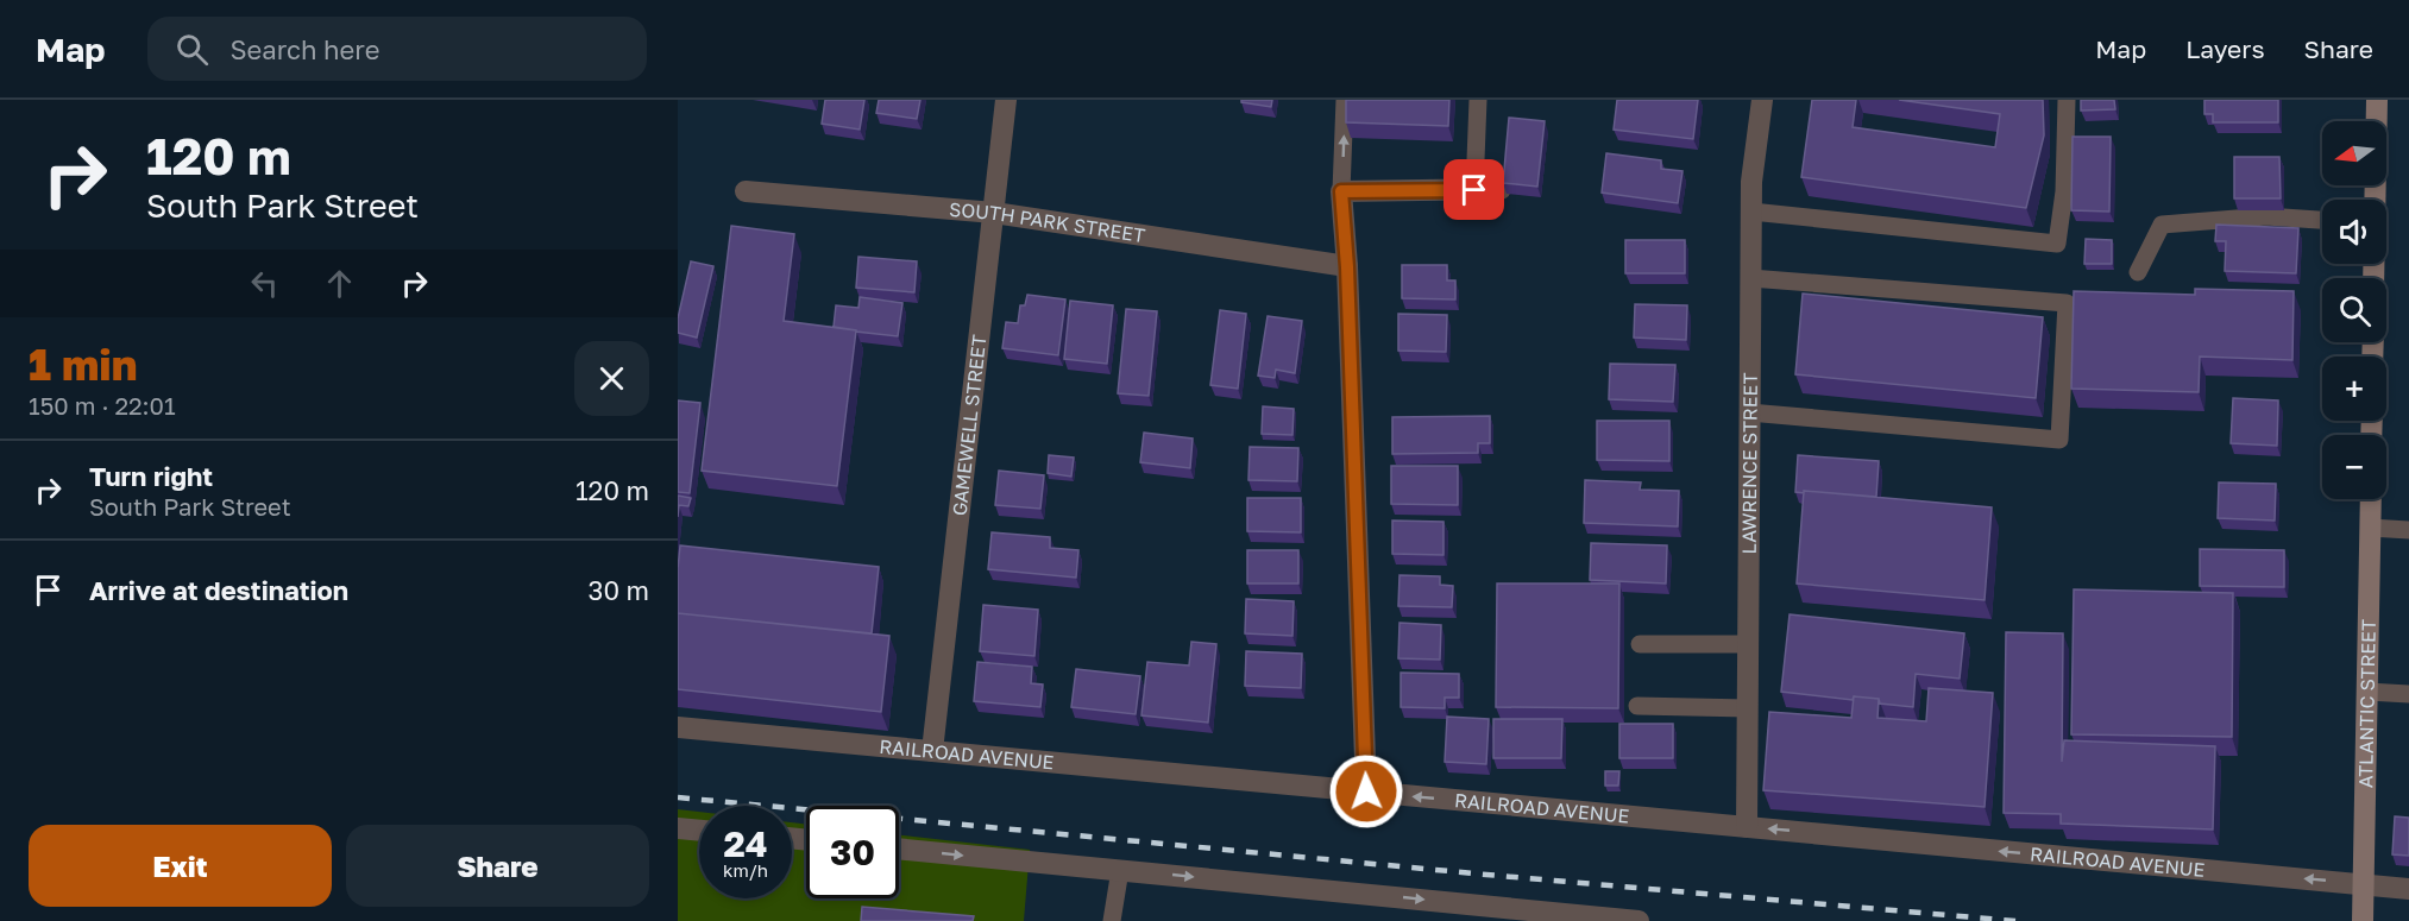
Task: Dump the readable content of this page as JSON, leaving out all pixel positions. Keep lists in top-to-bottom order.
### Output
{
  "streets": {
    "street": [
      "SOUTH PARK STREET",
      "GAMEWELL STREET",
      "LAWRENCE STREET",
      "ATLANTIC STREET",
      "RAILROAD AVENUE"
    ]
  },
  "crossings": [
    ["SOUTH PARK STREET", "GAMEWELL STREET"],
    ["GAMEWELL STREET", "RAILROAD AVENUE"],
    ["LAWRENCE STREET", "RAILROAD AVENUE"],
    ["ATLANTIC STREET", "RAILROAD AVENUE"]
  ],
  "one_way": ["RAILROAD AVENUE"],
  "north": "left",
  "page": {
    "header": "Map",
    "search": "Search here",
    "nav": ["Map", "Layers", "Share"],
    "turn": ["120 m", "South Park Street"],
    "map_buttons": ["+", "−"],
    "heading": ["1 min", "150 m · 22:01"],
    "list": [
      {
        "name": "Turn right",
        "note": "South Park Street",
        "value": "120 m"
      },
      {
        "name": "Arrive at destination",
        "value": "30 m"
      }
    ],
    "speed": "24 km/h",
    "limit": "30",
    "buttons": ["Exit", "Share"]
  }
}
